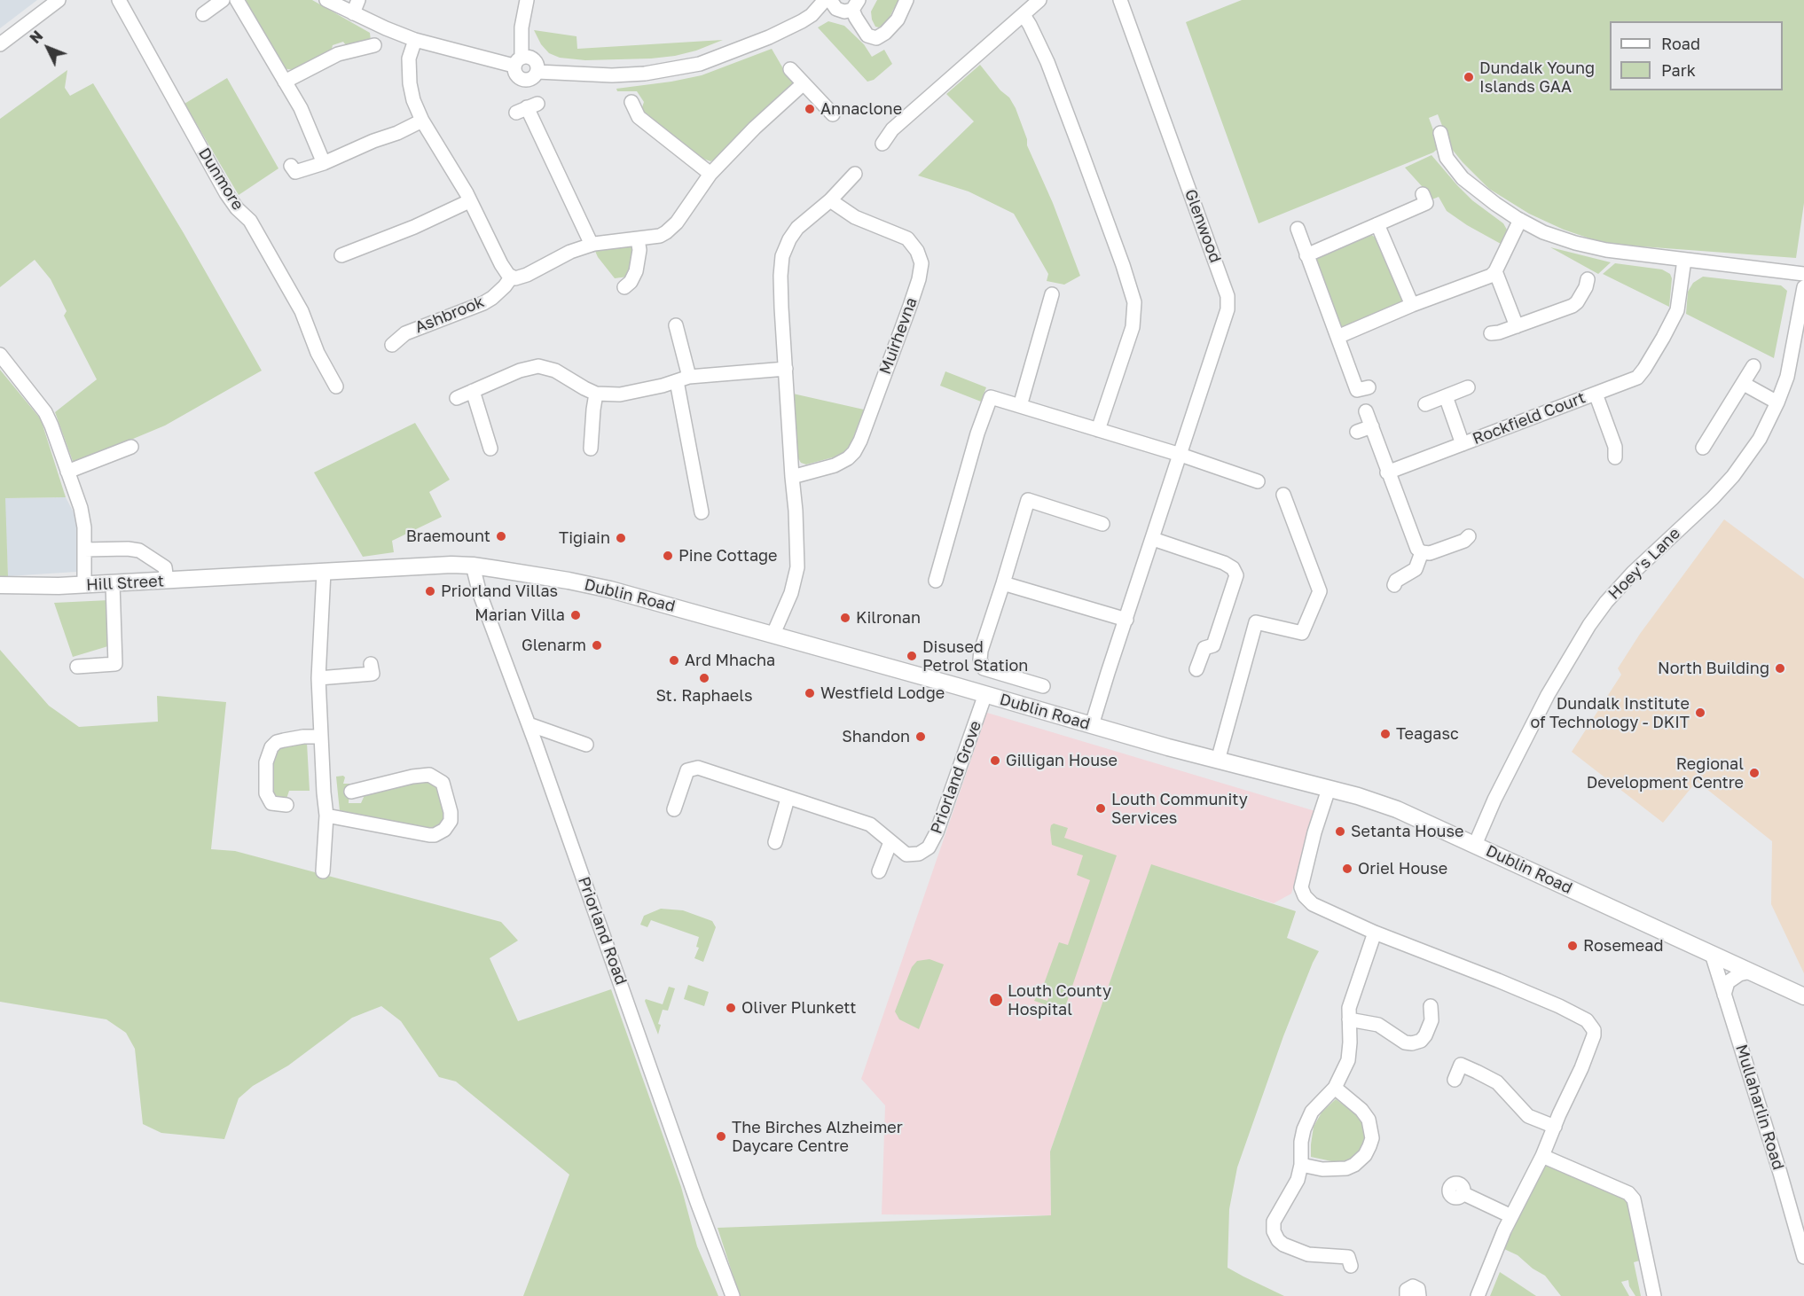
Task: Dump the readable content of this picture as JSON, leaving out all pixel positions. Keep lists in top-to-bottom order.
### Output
{
  "streets": {
    "main road": ["Hill Street", "Dublin Road"],
    "street": [
      "Dunmore",
      "Glenwood",
      "Ashbrook",
      "Muirhevna",
      "Rockfield Court",
      "Hoey's Lane",
      "Priorland Grove",
      "Priorland Road",
      "Mullaharlin Road"
    ]
  },
  "crossings": [
    ["Glenwood", "Dublin Road"],
    ["Hoey's Lane", "Dublin Road"],
    ["Hill Street", "Dublin Road"],
    ["Dublin Road", "Priorland Grove"],
    ["Dublin Road", "Priorland Road"],
    ["Dublin Road", "Mullaharlin Road"]
  ],
  "places": [
    "Dundalk Young Islands GAA",
    "Annaclone",
    "Braemount",
    "Tigiain",
    "Pine Cottage",
    "Priorland Villas",
    "Marian Villa",
    "Kilronan",
    "Glenarm",
    "Disused Petrol Station",
    "Ard Mhacha",
    "North Building",
    "St. Raphaels",
    "Westfield Lodge",
    "Dundalk Institute of Technology - DKIT",
    "Teagasc",
    "Shandon",
    "Gilligan House",
    "Regional Development Centre",
    "Louth Community Services",
    "Setanta House",
    "Oriel House",
    "Rosemead",
    "Louth County Hospital",
    "Oliver Plunkett",
    "The Birches Alzheimer Daycare Centre"
  ],
  "legend": ["Road", "Park"],
  "north": "top left"
}
